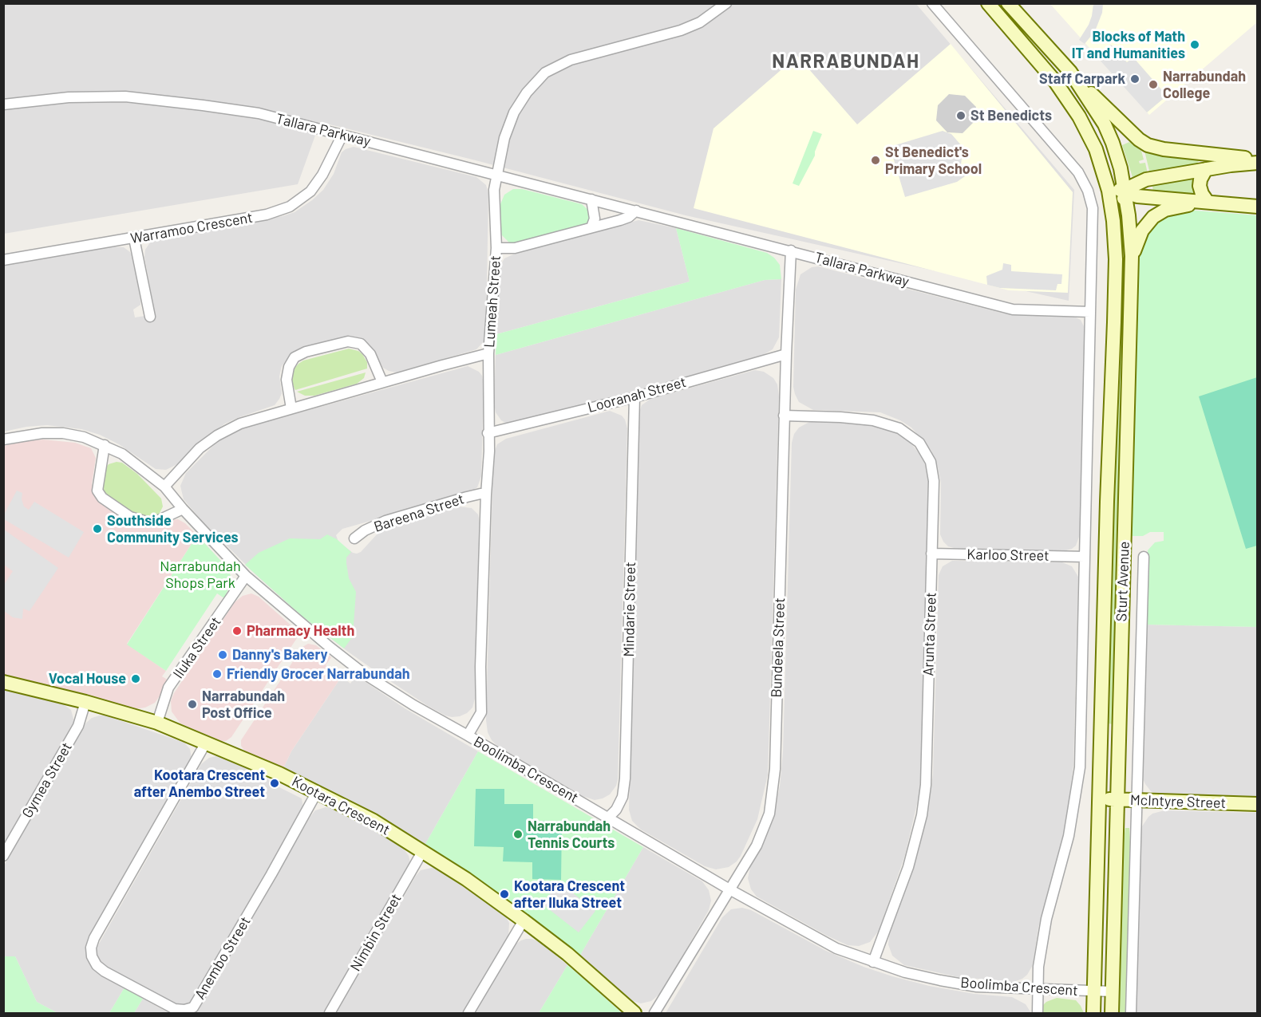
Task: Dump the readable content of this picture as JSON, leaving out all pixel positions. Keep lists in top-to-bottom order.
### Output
{
  "streets": {
    "main road": ["Sturt Avenue", "McIntyre Street", "Kootara Crescent"],
    "street": [
      "Tallara Parkway",
      "Warramoo Crescent",
      "Lumeah Street",
      "Looranah Street",
      "Bareena Street",
      "Karloo Street",
      "Mindarie Street",
      "Arunta Street",
      "Iluka Street",
      "Bundeela Street",
      "Boolimba Crescent",
      "Gymea Street",
      "Nimbin Street",
      "Anembo Street"
    ]
  },
  "crossings": [
    ["Tallara Parkway", "Warramoo Crescent"],
    ["Tallara Parkway", "Lumeah Street"],
    ["Tallara Parkway", "Bundeela Street"],
    ["Lumeah Street", "Looranah Street"],
    ["Lumeah Street", "Bareena Street"],
    ["Lumeah Street", "Boolimba Crescent"],
    ["Looranah Street", "Mindarie Street"],
    ["Looranah Street", "Bundeela Street"],
    ["Karloo Street", "Arunta Street"],
    ["Sturt Avenue", "Boolimba Crescent"],
    ["Sturt Avenue", "McIntyre Street"],
    ["Mindarie Street", "Boolimba Crescent"],
    ["Arunta Street", "Bundeela Street"],
    ["Arunta Street", "Boolimba Crescent"],
    ["Iluka Street", "Boolimba Crescent"],
    ["Iluka Street", "Kootara Crescent"],
    ["Bundeela Street", "Boolimba Crescent"],
    ["Gymea Street", "Kootara Crescent"],
    ["Kootara Crescent", "Nimbin Street"],
    ["Kootara Crescent", "Anembo Street"]
  ],
  "districts": ["NARRABUNDAH"],
  "parks": ["Narrabundah Shops Park"],
  "places": [
    "Blocks of Math IT and Humanities",
    "Staff Carpark",
    "Narrabundah College",
    "St Benedicts",
    "St Benedict's Primary School",
    "Southside Community Services",
    "Pharmacy Health",
    "Danny's Bakery",
    "Friendly Grocer Narrabundah",
    "Vocal House",
    "Narrabundah Post Office",
    "Kootara Crescent after Anembo Street",
    "Narrabundah Tennis Courts",
    "Kootara Crescent after Iluka Street"
  ]
}
